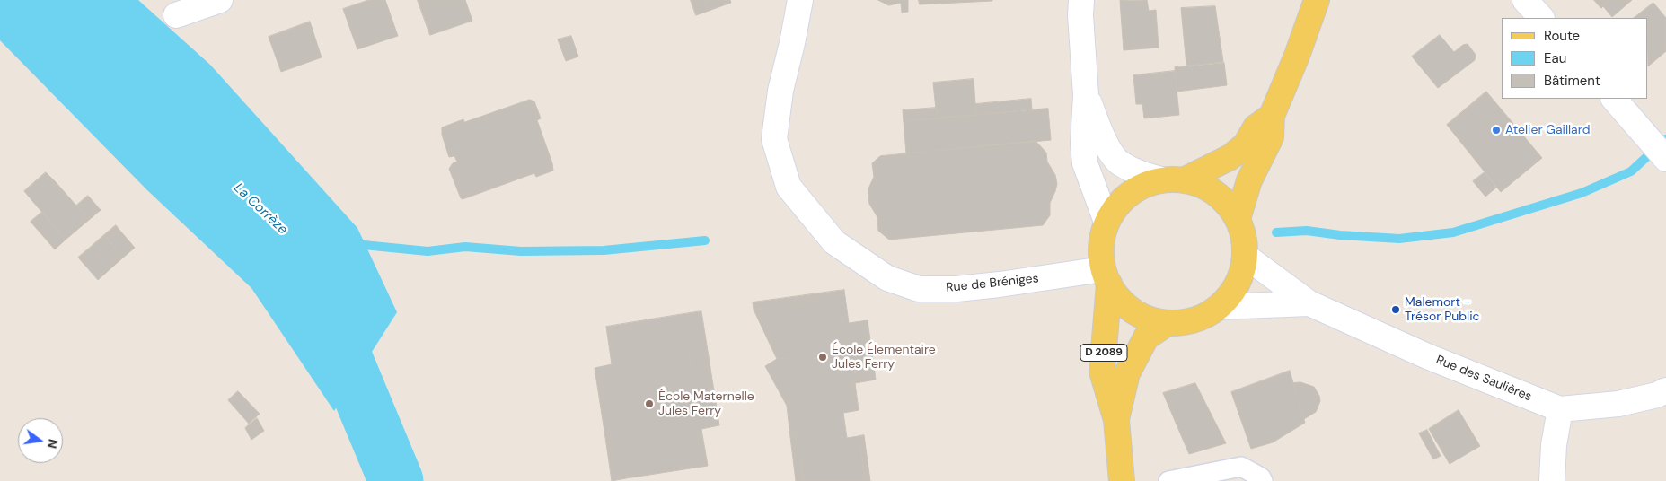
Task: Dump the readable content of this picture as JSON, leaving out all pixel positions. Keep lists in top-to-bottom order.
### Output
{
  "streets": {
    "main road": ["D 2089"],
    "street": ["Rue de Bréniges", "Rue des Saulières"]
  },
  "crossings": [
    ["Rue de Bréniges", "D 2089"],
    ["Rue de Bréniges", "Rue des Saulières"],
    ["D 2089", "Rue des Saulières"]
  ],
  "water": ["La Corrèze"],
  "places": [
    "Atelier Gaillard",
    "Malemort - Trésor Public",
    "École Élementaire Jules Ferry",
    "École Maternelle Jules Ferry"
  ],
  "legend": ["Route", "Eau", "Bâtiment"],
  "north": "right"
}
